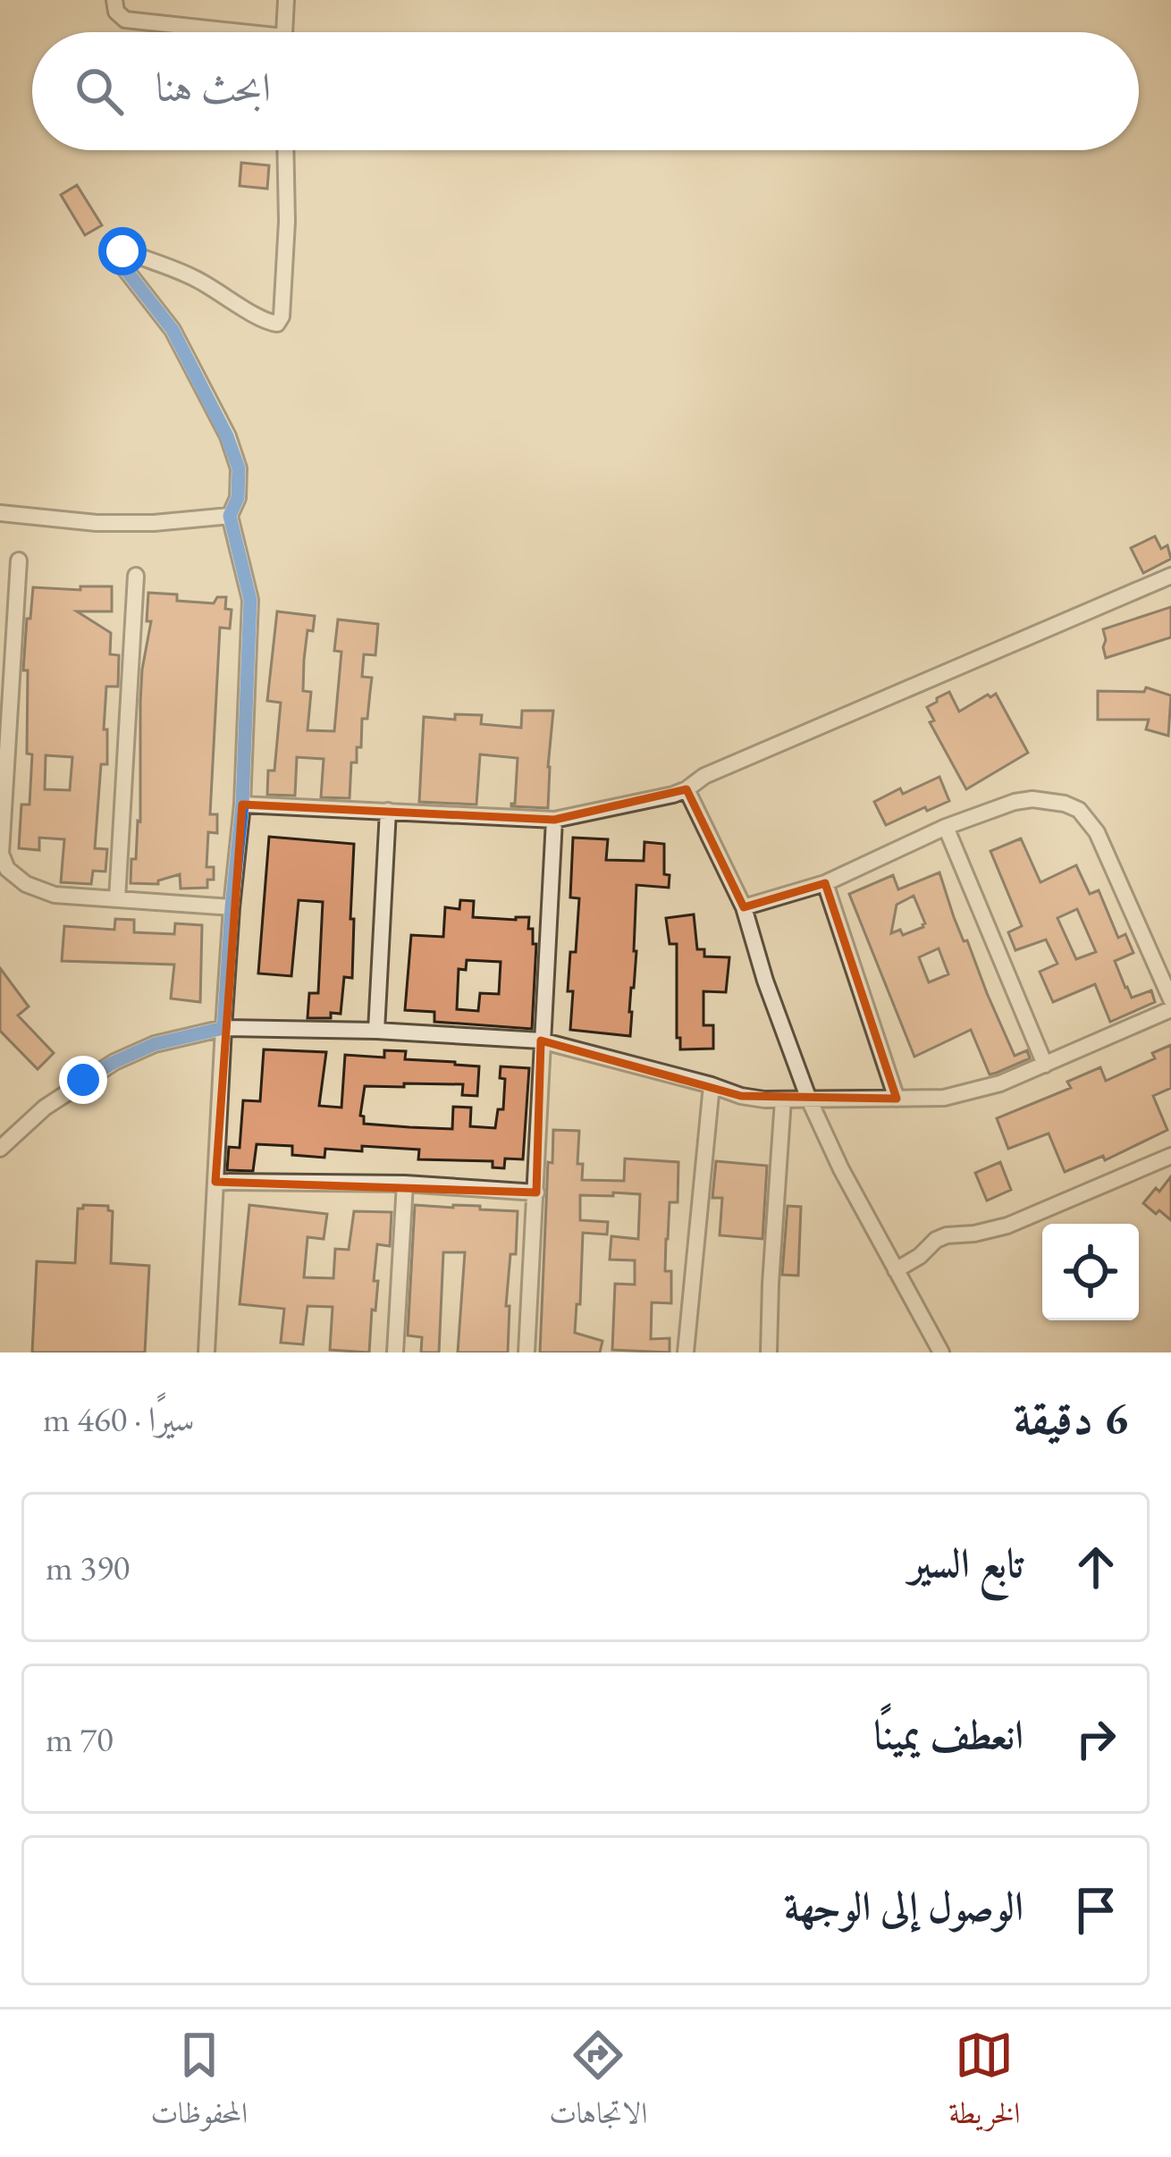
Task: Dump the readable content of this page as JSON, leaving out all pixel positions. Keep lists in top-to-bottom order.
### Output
{
  "page": {
    "search": "ابحث هنا",
    "heading": ["6 دقيقة", "سيرًا · 460 m"],
    "list": [
      ["تابع السير", "390 m"],
      ["انعطف يمينًا", "70 m"],
      "الوصول إلى الوجهة"
    ],
    "nav": ["الخريطة", "الاتجاهات", "المحفوظات"]
  }
}
